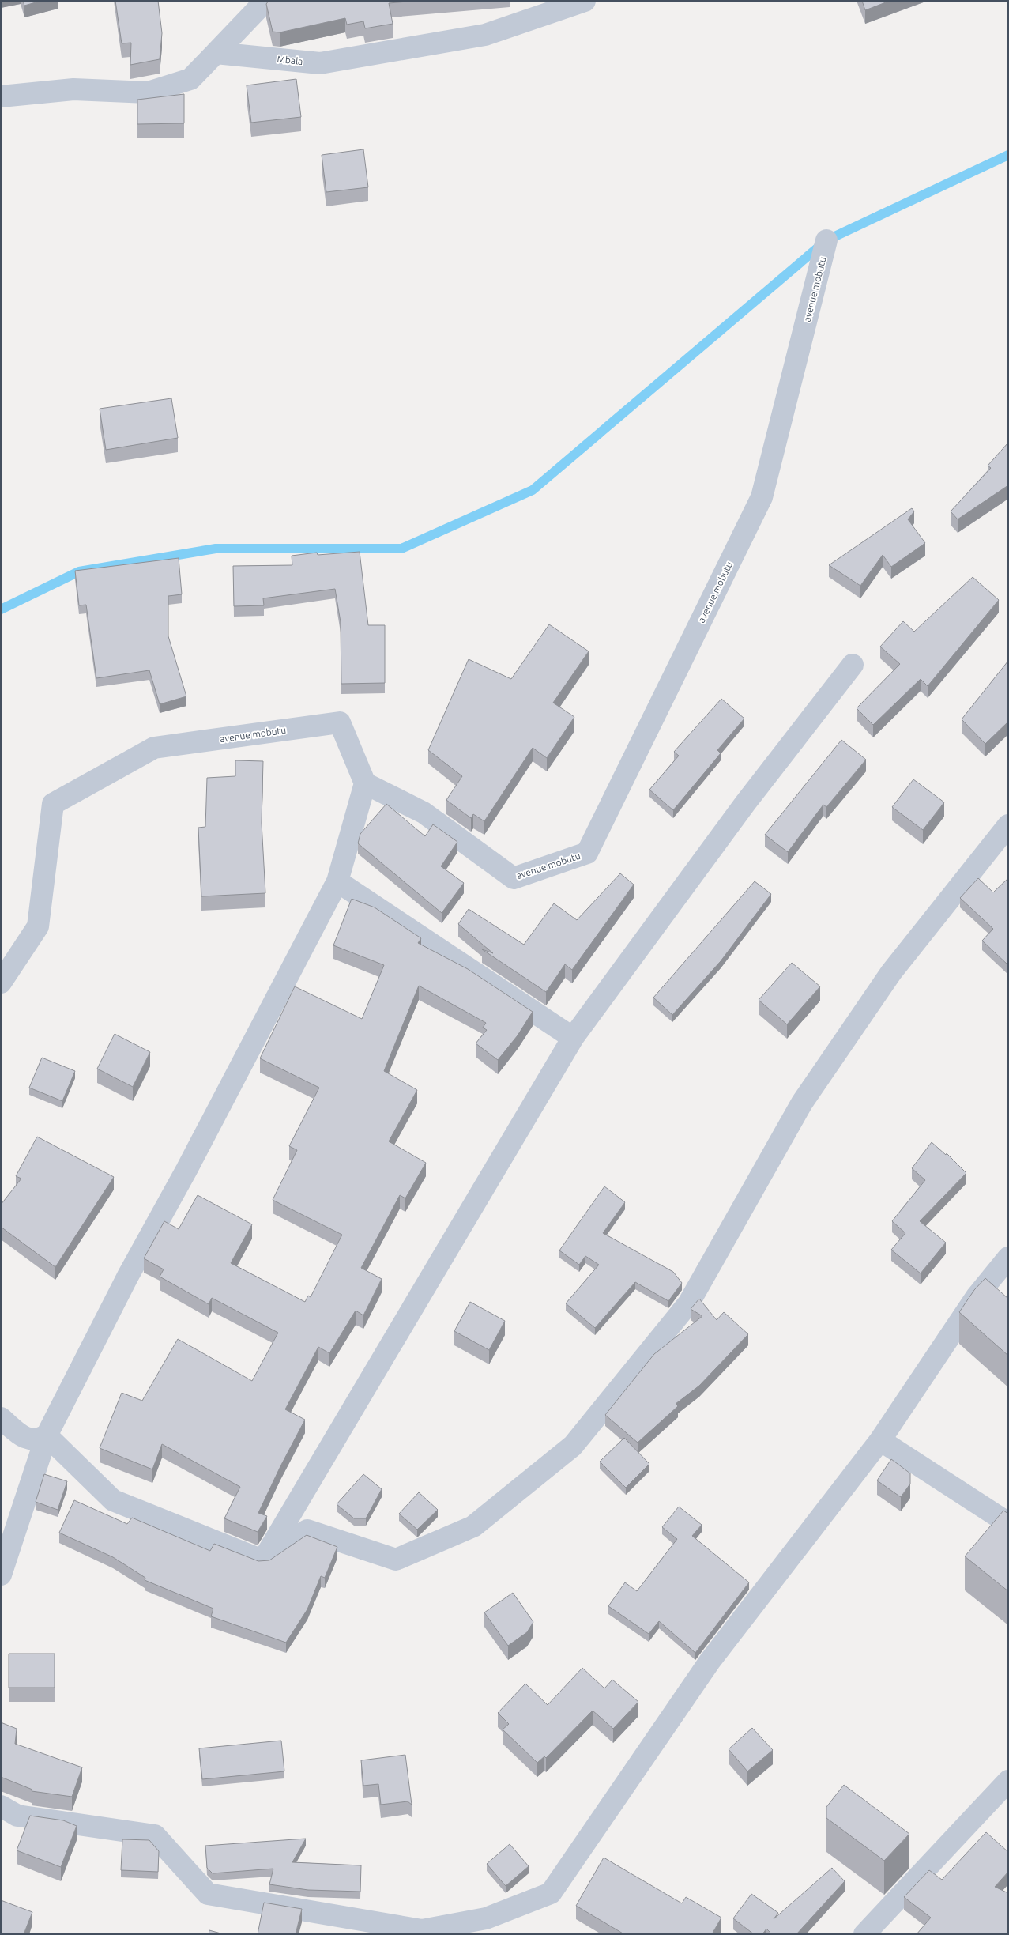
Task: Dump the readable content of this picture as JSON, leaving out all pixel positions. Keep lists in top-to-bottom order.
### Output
{
  "streets": {
    "street": ["Mbala", "avenue mobutu"]
  }
}
